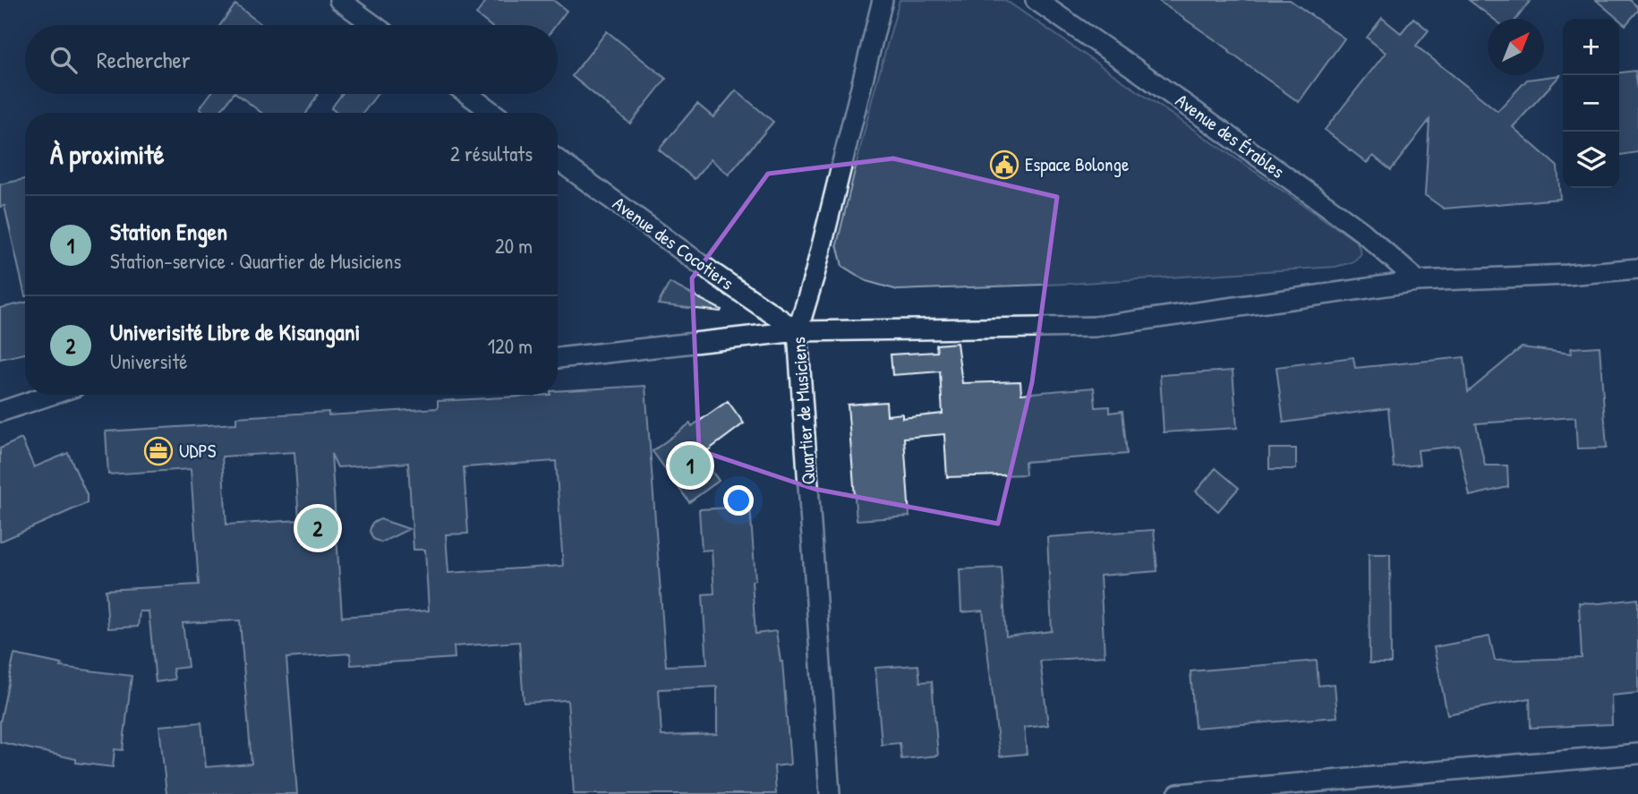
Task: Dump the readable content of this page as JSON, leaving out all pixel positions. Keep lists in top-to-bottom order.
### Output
{
  "streets": {
    "street": ["Avenue des Érables", "Avenue des Cocotiers", "Quartier de Musiciens"]
  },
  "crossings": [
    ["Avenue des Cocotiers", "Quartier de Musiciens"]
  ],
  "places": {
    "public building": ["Espace Bolonge"],
    "office": ["UDPS"]
  },
  "north": "top right",
  "page": {
    "map_buttons": ["+", "−"],
    "search": "Rechercher",
    "heading": ["À proximité", "2 résultats"],
    "list": [
      {
        "mark": "1",
        "name": "Station Engen",
        "note": "Station-service · Quartier de Musiciens",
        "value": "20 m"
      },
      {
        "mark": "2",
        "name": "Univerisité Libre de Kisangani",
        "note": "Université",
        "value": "120 m"
      }
    ],
    "pins": ["1", "2"]
  }
}
